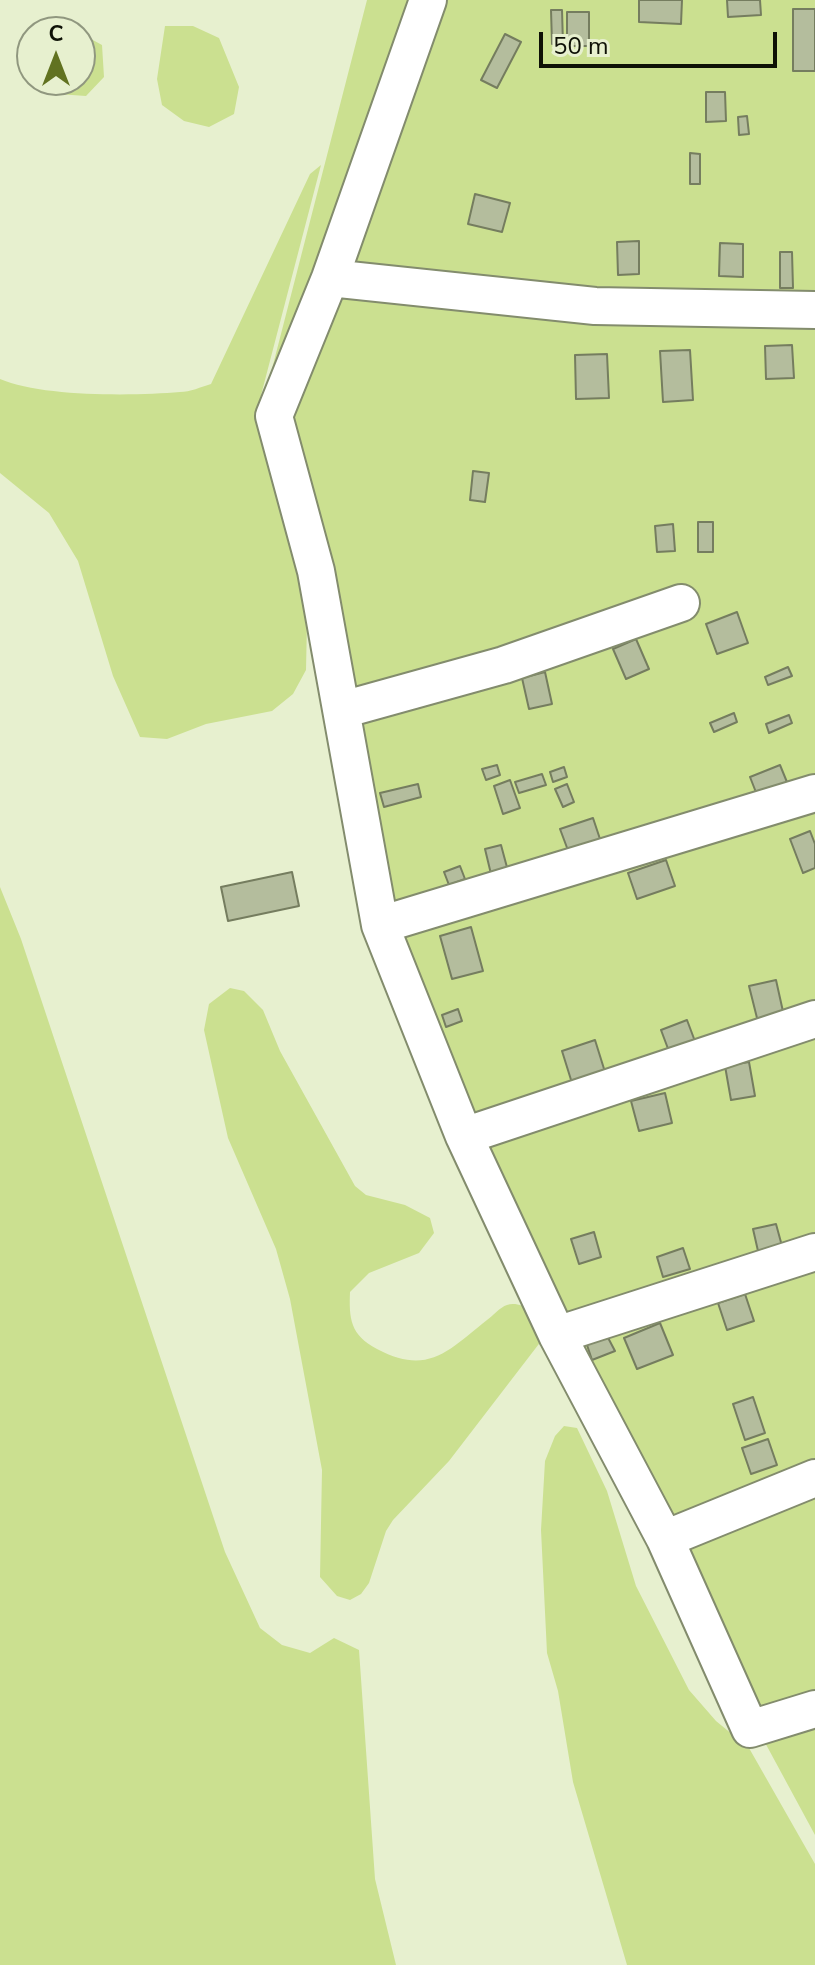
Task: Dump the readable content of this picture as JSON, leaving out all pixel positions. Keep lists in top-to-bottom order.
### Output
{
  "scale_bar": "50 m",
  "north": "top"
}
